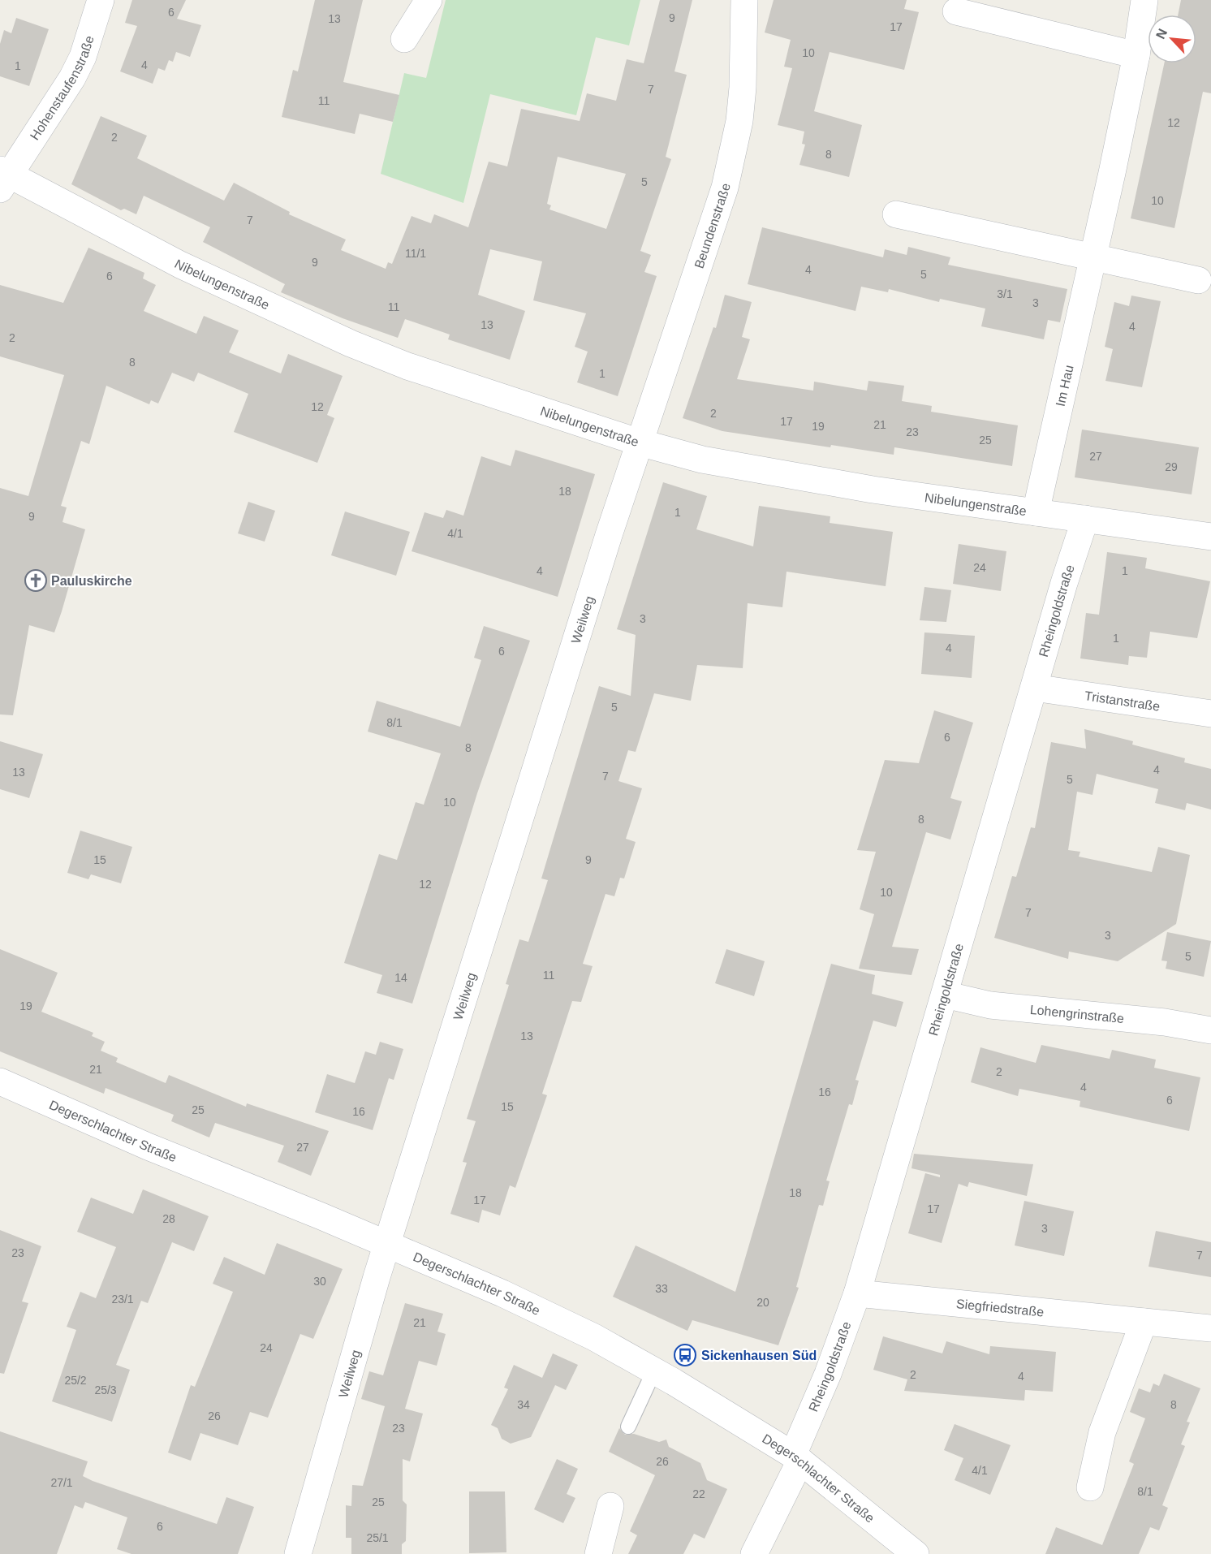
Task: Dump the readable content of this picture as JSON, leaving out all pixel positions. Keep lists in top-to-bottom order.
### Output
{
  "streets": {
    "street": [
      "Hohenstaufenstraße",
      "Beundenstraße",
      "Nibelungenstraße",
      "Im Hau",
      "Rheingoldstraße",
      "Weilweg",
      "Tristanstraße",
      "Lohengrinstraße",
      "Degerschlachter Straße",
      "Siegfriedstraße"
    ]
  },
  "crossings": [
    ["Hohenstaufenstraße", "Nibelungenstraße"],
    ["Beundenstraße", "Nibelungenstraße"],
    ["Beundenstraße", "Weilweg"],
    ["Nibelungenstraße", "Im Hau"],
    ["Nibelungenstraße", "Rheingoldstraße"],
    ["Nibelungenstraße", "Weilweg"],
    ["Rheingoldstraße", "Tristanstraße"],
    ["Rheingoldstraße", "Lohengrinstraße"],
    ["Rheingoldstraße", "Degerschlachter Straße"],
    ["Rheingoldstraße", "Siegfriedstraße"],
    ["Weilweg", "Degerschlachter Straße"]
  ],
  "places": {
    "church": ["Pauluskirche"],
    "bus stop": ["Sickenhausen Süd"]
  },
  "house_numbers": [
    "6",
    "9",
    "13",
    "17",
    "10",
    "4",
    "1",
    "7",
    "11",
    "12",
    "2",
    "8",
    "5",
    "10",
    "7",
    "11/1",
    "9",
    "4",
    "5",
    "6",
    "3/1",
    "3",
    "11",
    "13",
    "4",
    "2",
    "8",
    "1",
    "12",
    "2",
    "17",
    "21",
    "19",
    "23",
    "25",
    "27",
    "29",
    "18",
    "1",
    "9",
    "4/1",
    "24",
    "4",
    "1",
    "3",
    "1",
    "4",
    "6",
    "5",
    "8/1",
    "6",
    "8",
    "4",
    "13",
    "7",
    "5",
    "10",
    "8",
    "15",
    "9",
    "12",
    "10",
    "7",
    "3",
    "5",
    "11",
    "14",
    "19",
    "13",
    "21",
    "2",
    "4",
    "16",
    "6",
    "15",
    "25",
    "16",
    "27",
    "18",
    "17",
    "17",
    "28",
    "3",
    "23",
    "7",
    "30",
    "33",
    "23/1",
    "20",
    "21",
    "24",
    "2",
    "4",
    "25/2",
    "25/3",
    "34",
    "8",
    "26",
    "23",
    "26",
    "4/1",
    "27/1",
    "8/1",
    "22",
    "25",
    "6",
    "25/1"
  ],
  "north": "top left"
}
